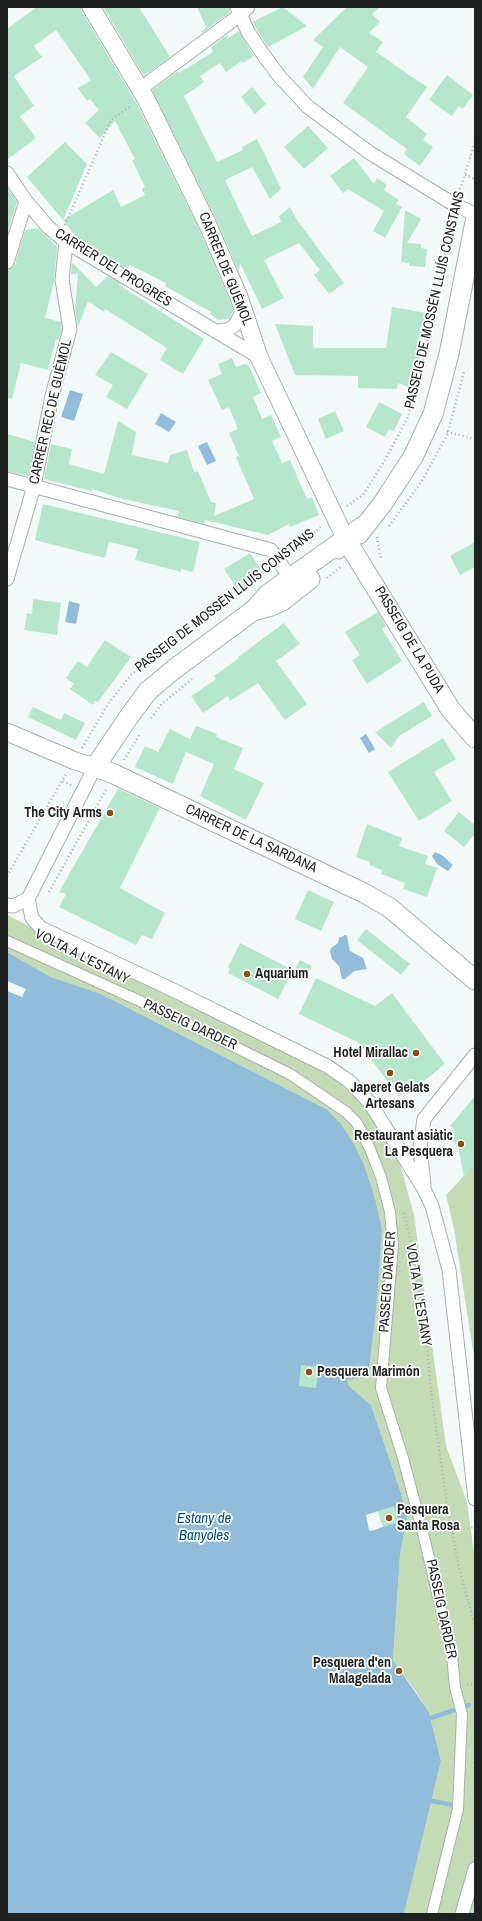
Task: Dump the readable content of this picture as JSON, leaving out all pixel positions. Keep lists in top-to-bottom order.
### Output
{
  "streets": {
    "main road": ["PASSEIG DE MOSSÈN LLUÍS CONSTANS", "PASSEIG DE LA PUDA", "CARRER DE LA SARDANA"],
    "street": [
      "CARRER DEL PROGRÉS",
      "CARRER DE GUÈMOL",
      "CARRER REC DE GUÈMOL",
      "VOLTA A L'ESTANY",
      "PASSEIG DARDER"
    ]
  },
  "crossings": [
    ["CARRER DEL PROGRÉS", "CARRER DE GUÈMOL"],
    ["CARRER DEL PROGRÉS", "CARRER REC DE GUÈMOL"],
    ["CARRER DE GUÈMOL", "PASSEIG DE MOSSÈN LLUÍS CONSTANS"],
    ["CARRER DE GUÈMOL", "PASSEIG DE LA PUDA"],
    ["PASSEIG DE MOSSÈN LLUÍS CONSTANS", "PASSEIG DE LA PUDA"],
    ["PASSEIG DE MOSSÈN LLUÍS CONSTANS", "CARRER DE LA SARDANA"],
    ["PASSEIG DE MOSSÈN LLUÍS CONSTANS", "PASSEIG DARDER"],
    ["VOLTA A L'ESTANY", "PASSEIG DARDER"]
  ],
  "water": ["Estany de Banyoles"],
  "places": [
    "The City Arms",
    "Aquarium",
    "Hotel Mirallac",
    "Japeret Gelats Artesans",
    "Restaurant asiàtic La Pesquera",
    "Pesquera Marimón",
    "Pesquera Santa Rosa",
    "Pesquera d'en Malagelada"
  ]
}
